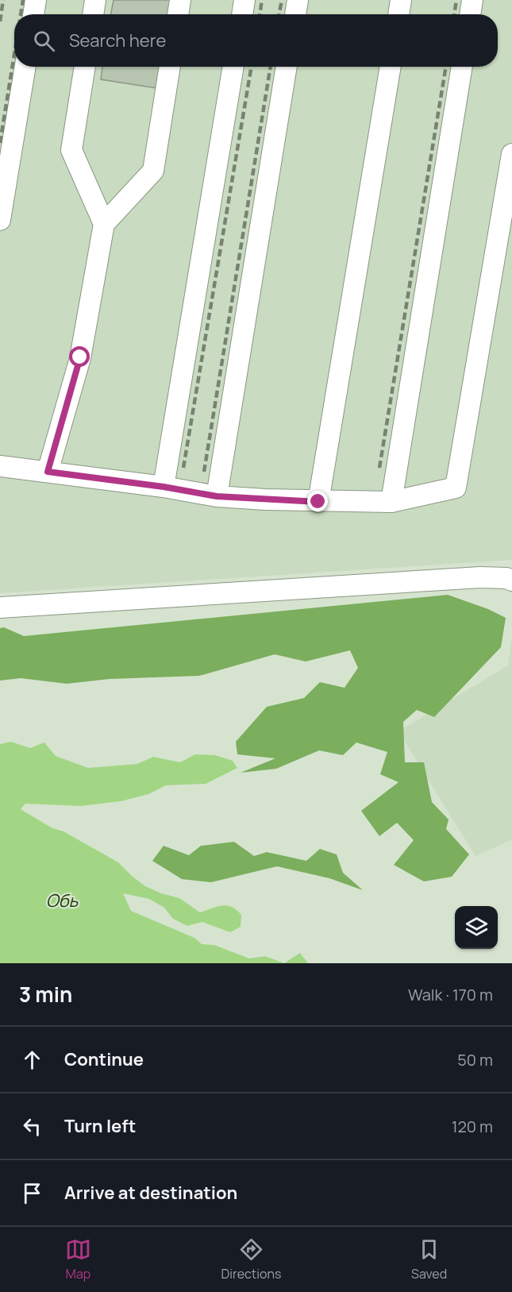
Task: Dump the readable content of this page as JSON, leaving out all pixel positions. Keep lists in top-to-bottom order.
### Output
{
  "water": ["Обь"],
  "page": {
    "search": "Search here",
    "heading": ["3 min", "Walk · 170 m"],
    "list": [
      ["Continue", "50 m"],
      ["Turn left", "120 m"],
      "Arrive at destination"
    ],
    "nav": ["Map", "Directions", "Saved"]
  }
}
